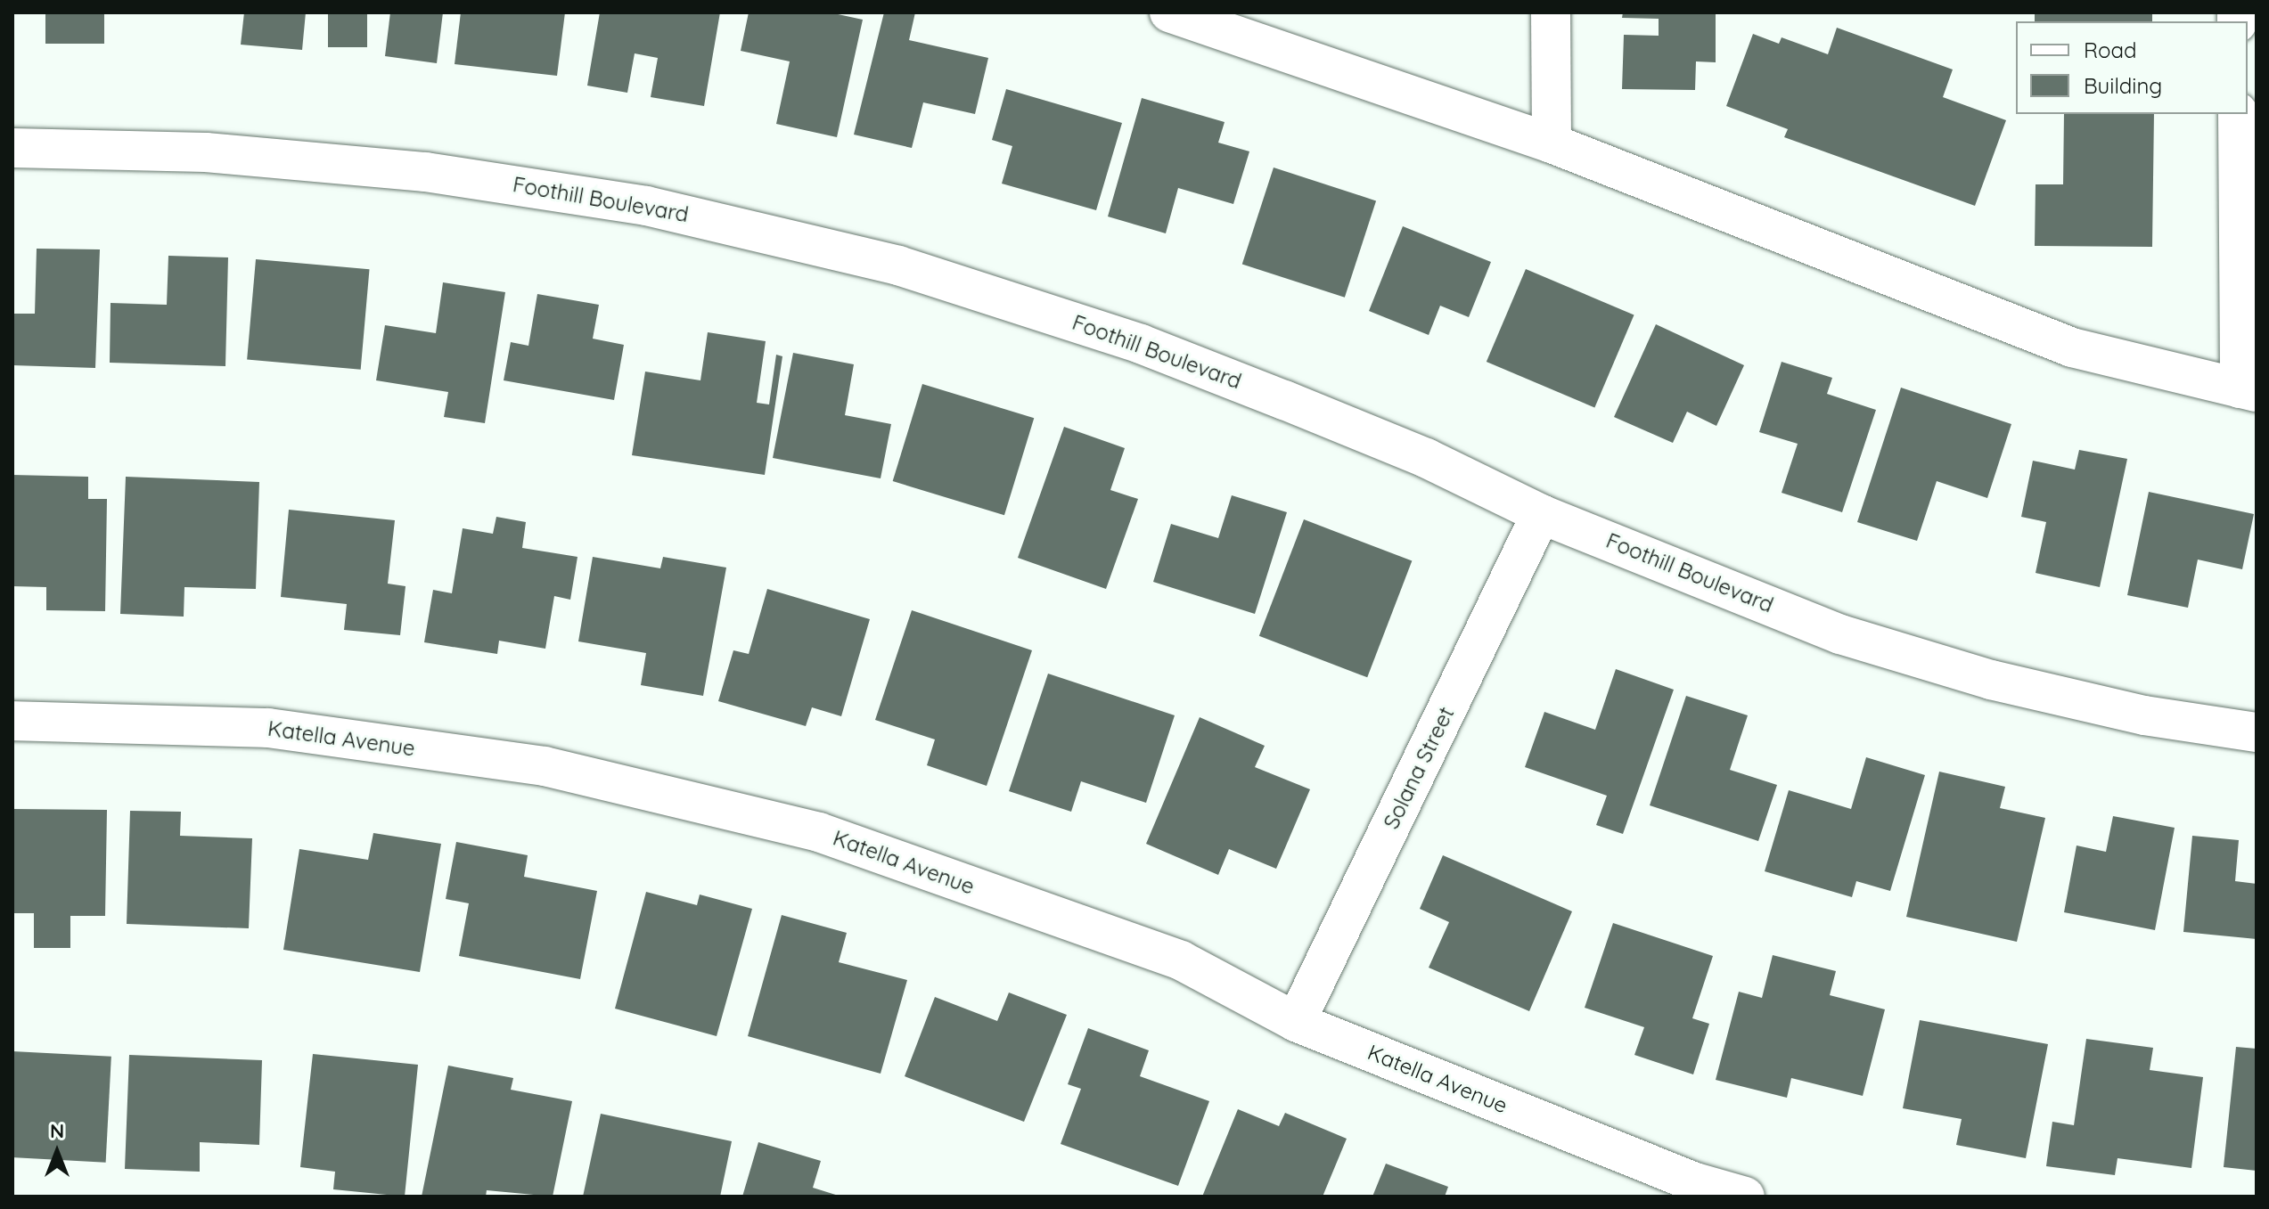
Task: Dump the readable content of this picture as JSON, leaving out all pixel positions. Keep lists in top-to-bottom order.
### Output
{
  "streets": {
    "street": ["Foothill Boulevard", "Katella Avenue", "Solana Street"]
  },
  "crossings": [
    ["Foothill Boulevard", "Solana Street"],
    ["Katella Avenue", "Solana Street"]
  ],
  "legend": ["Road", "Building"],
  "north": "top"
}
